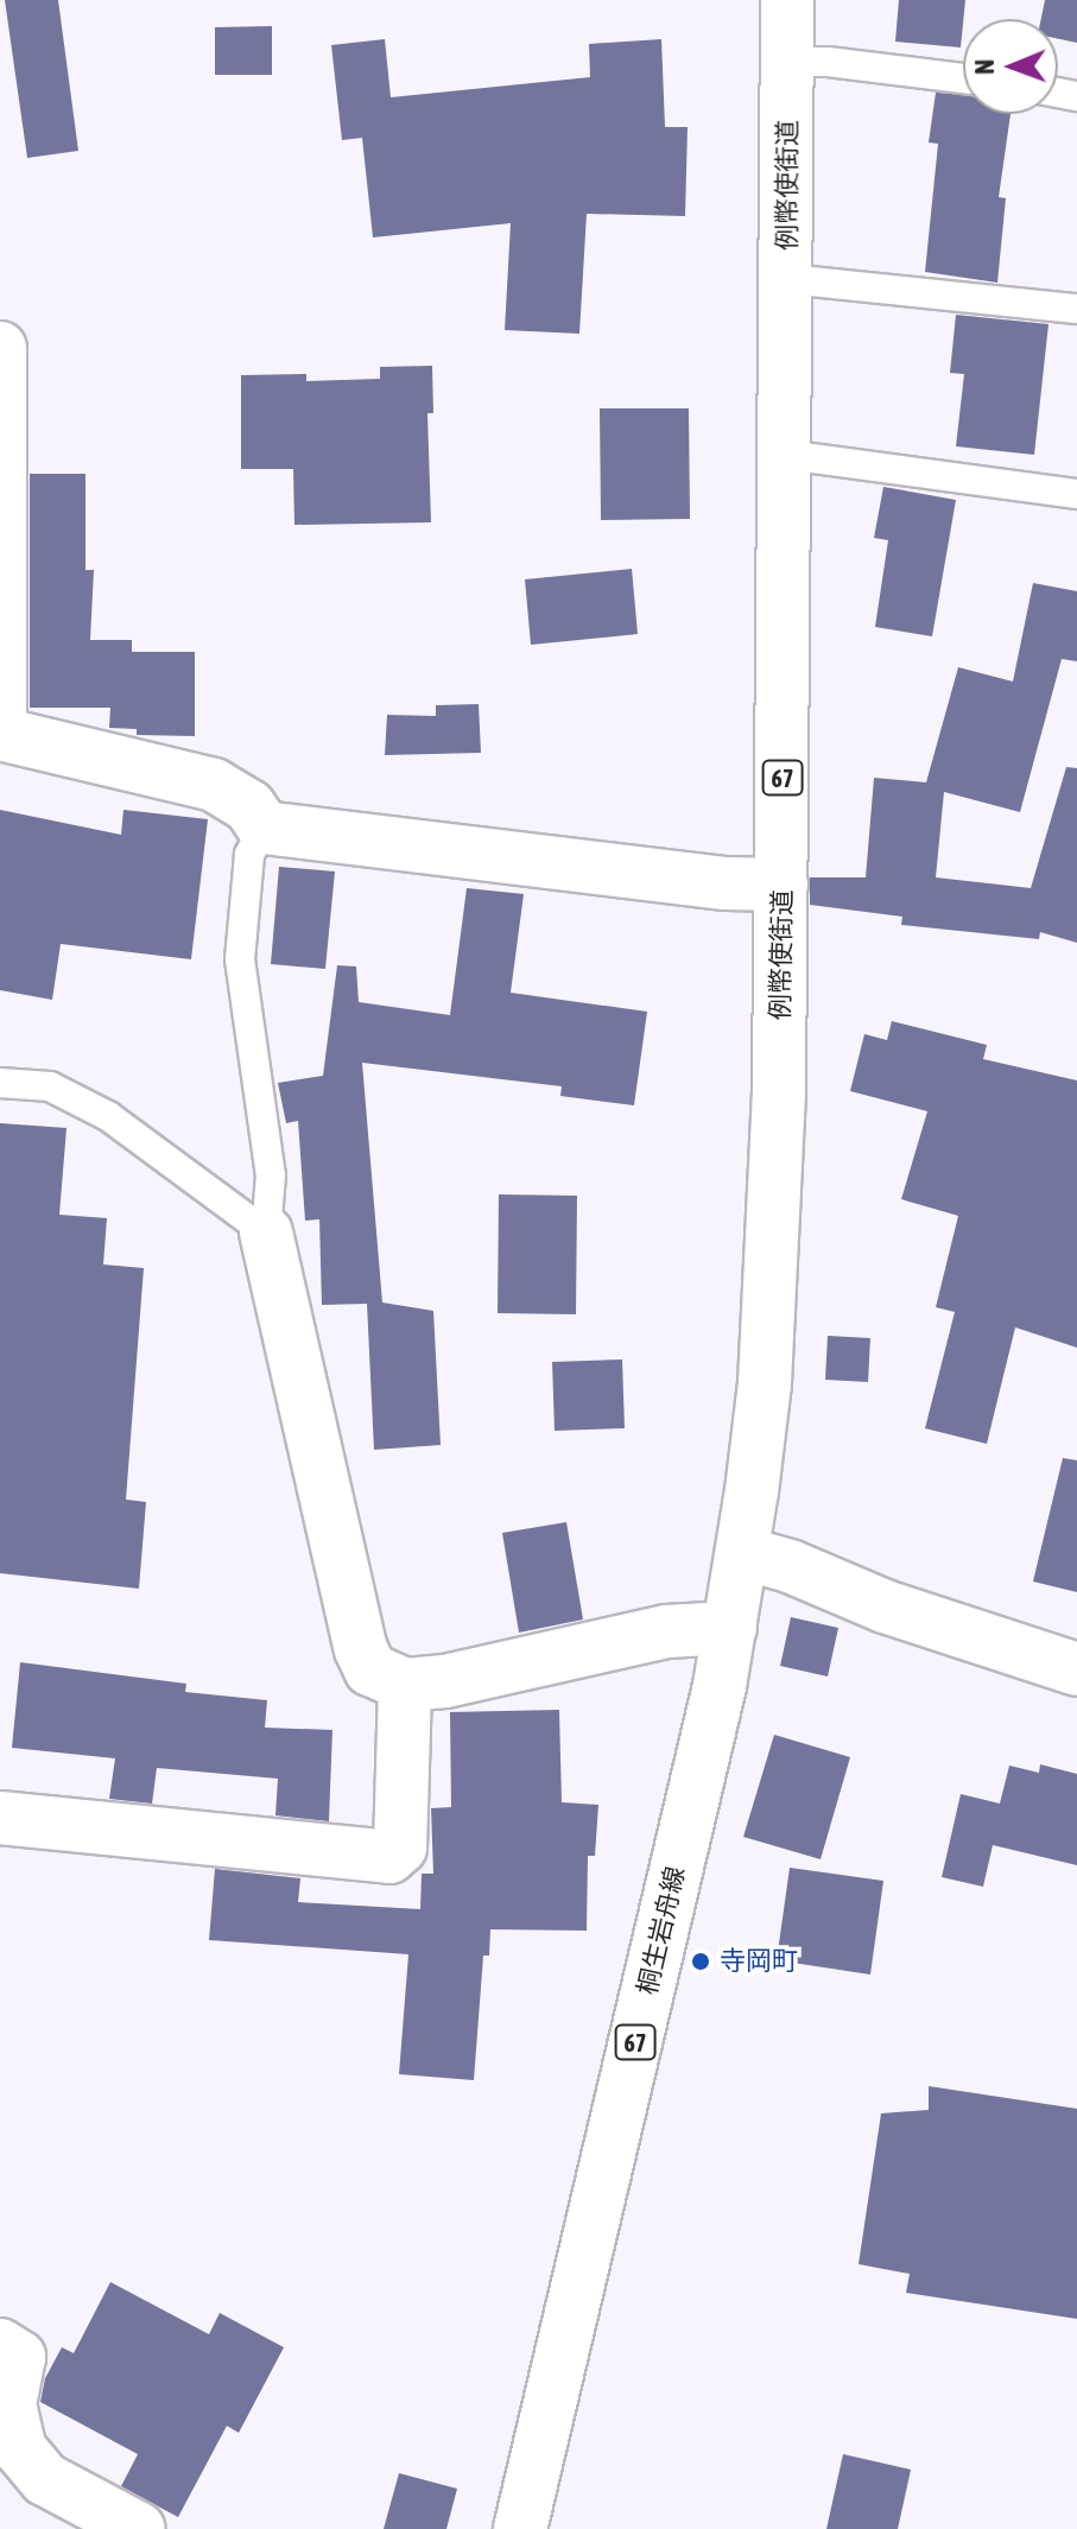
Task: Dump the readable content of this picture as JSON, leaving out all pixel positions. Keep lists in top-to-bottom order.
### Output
{
  "streets": {
    "street": ["例幣使街道", "67", "桐生岩舟線"]
  },
  "crossings": [
    ["例幣使街道", "桐生岩舟線"]
  ],
  "places": ["寺岡町"],
  "north": "left"
}
